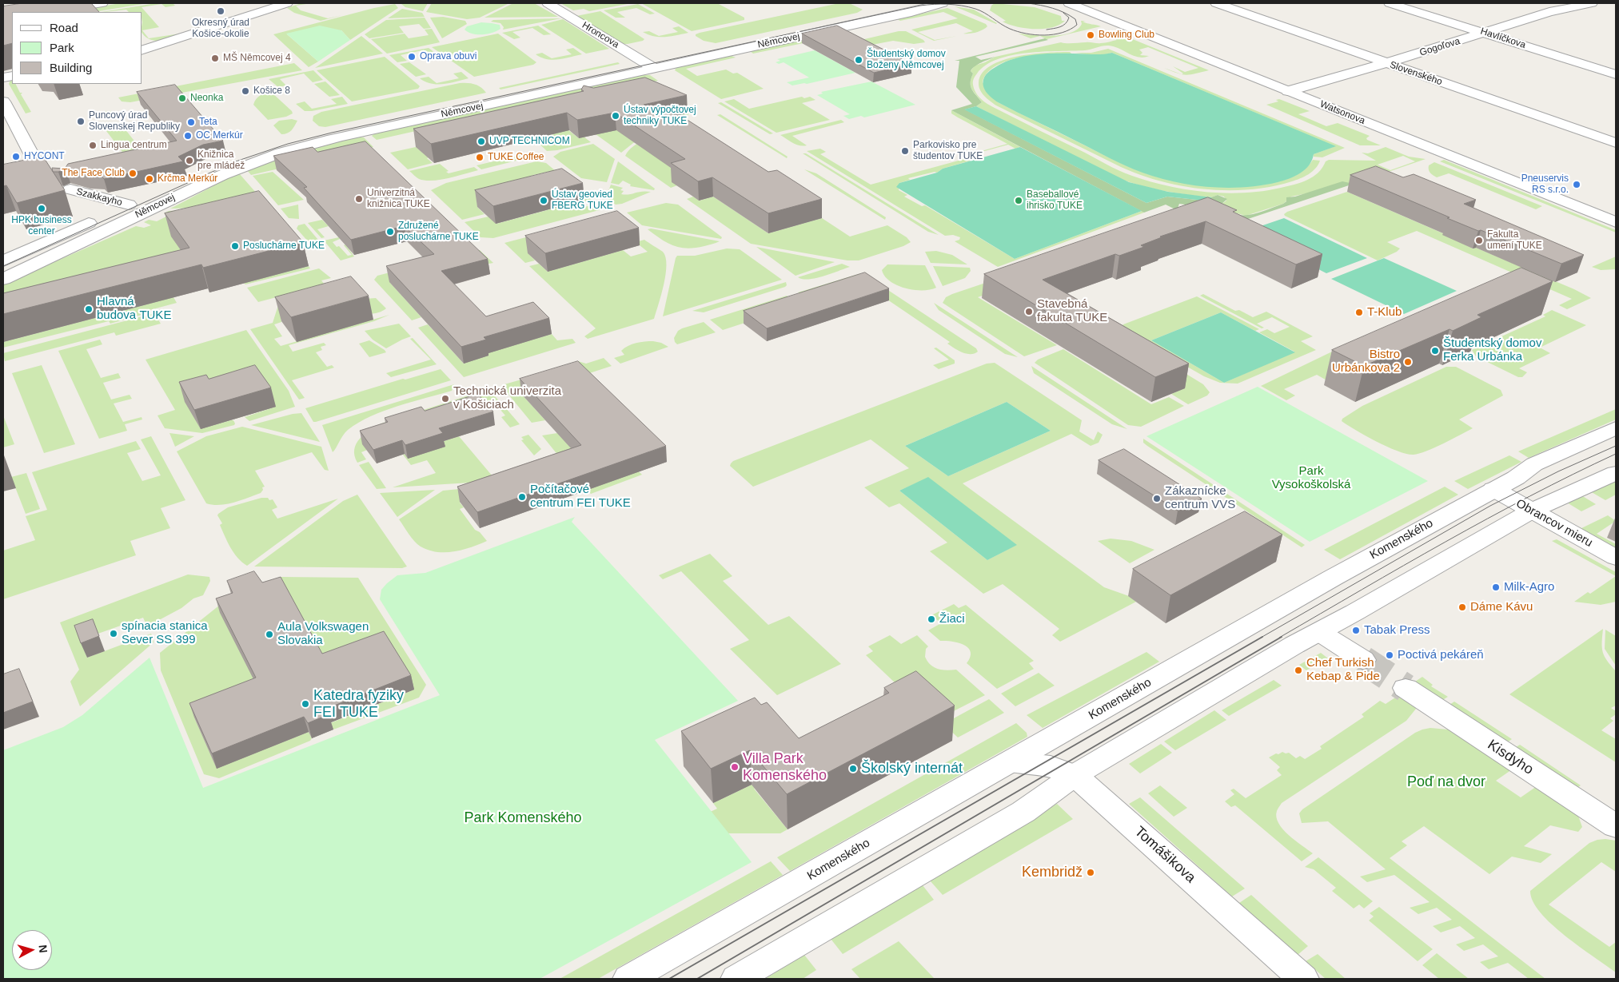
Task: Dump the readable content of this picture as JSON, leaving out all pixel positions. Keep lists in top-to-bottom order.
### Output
{
  "streets": {
    "street": [
      "Hroncova",
      "Havlíčkova",
      "Němcovej",
      "Gogoľova",
      "Slovenského",
      "Watsonova",
      "Szakkayho",
      "Obrancov mieru",
      "Komenského",
      "Kisdyho",
      "Tomášikova"
    ]
  },
  "crossings": [
    ["Hroncova", "Němcovej"],
    ["Havlíčkova", "Gogoľova"],
    ["Němcovej", "Szakkayho"],
    ["Gogoľova", "Slovenského"],
    ["Gogoľova", "Watsonova"],
    ["Obrancov mieru", "Komenského"],
    ["Komenského", "Tomášikova"]
  ],
  "parks": ["Park Vysokoškolská", "Poď na dvor", "Park Komenského"],
  "places": [
    "Okresný úrad Košice-okolie",
    "Bowling Club",
    "Oprava obuvi",
    "MŠ Němcovej 4",
    "Študentský domov Boženy Němcovej",
    "Košice 8",
    "Neonka",
    "Ústav výpočtovej techniky TUKE",
    "Puncový úrad Slovenskej Republiky",
    "Teta",
    "OC Merkúr",
    "UVP TECHNICOM",
    "Lingua centrum",
    "Parkovisko pre študentov TUKE",
    "HYCONT",
    "TUKE Coffee",
    "Knižnica pre mládež",
    "The Face Club",
    "Krčma Merkúr",
    "Pneuservis RS s.r.o.",
    "Univerzitná knižnica TUKE",
    "Ústav geovied FBERG TUKE",
    "Baseballové ihrisko TUKE",
    "HPK business center",
    "Združené posluchárne TUKE",
    "Fakulta umení TUKE",
    "Posluchárne TUKE",
    "Hlavná budova TUKE",
    "Stavebná fakulta TUKE",
    "T-Klub",
    "Študentský domov Ferka Urbánka",
    "Bistro Urbánkova 2",
    "Technická univerzita v Košiciach",
    "Počítačové centrum FEI TUKE",
    "Zákaznícke centrum VVS",
    "Milk-Agro",
    "Dáme Kávu",
    "Žiaci",
    "Tabak Press",
    "spínacia stanica Sever SS 399",
    "Aula Volkswagen Slovakia",
    "Poctivá pekáreň",
    "Chef Turkish Kebap & Pide",
    "Katedra fyziky FEI TUKE",
    "Villa Park Komenského",
    "Školský internát",
    "Kembridž"
  ],
  "legend": ["Road", "Park", "Building"],
  "north": "right"
}
